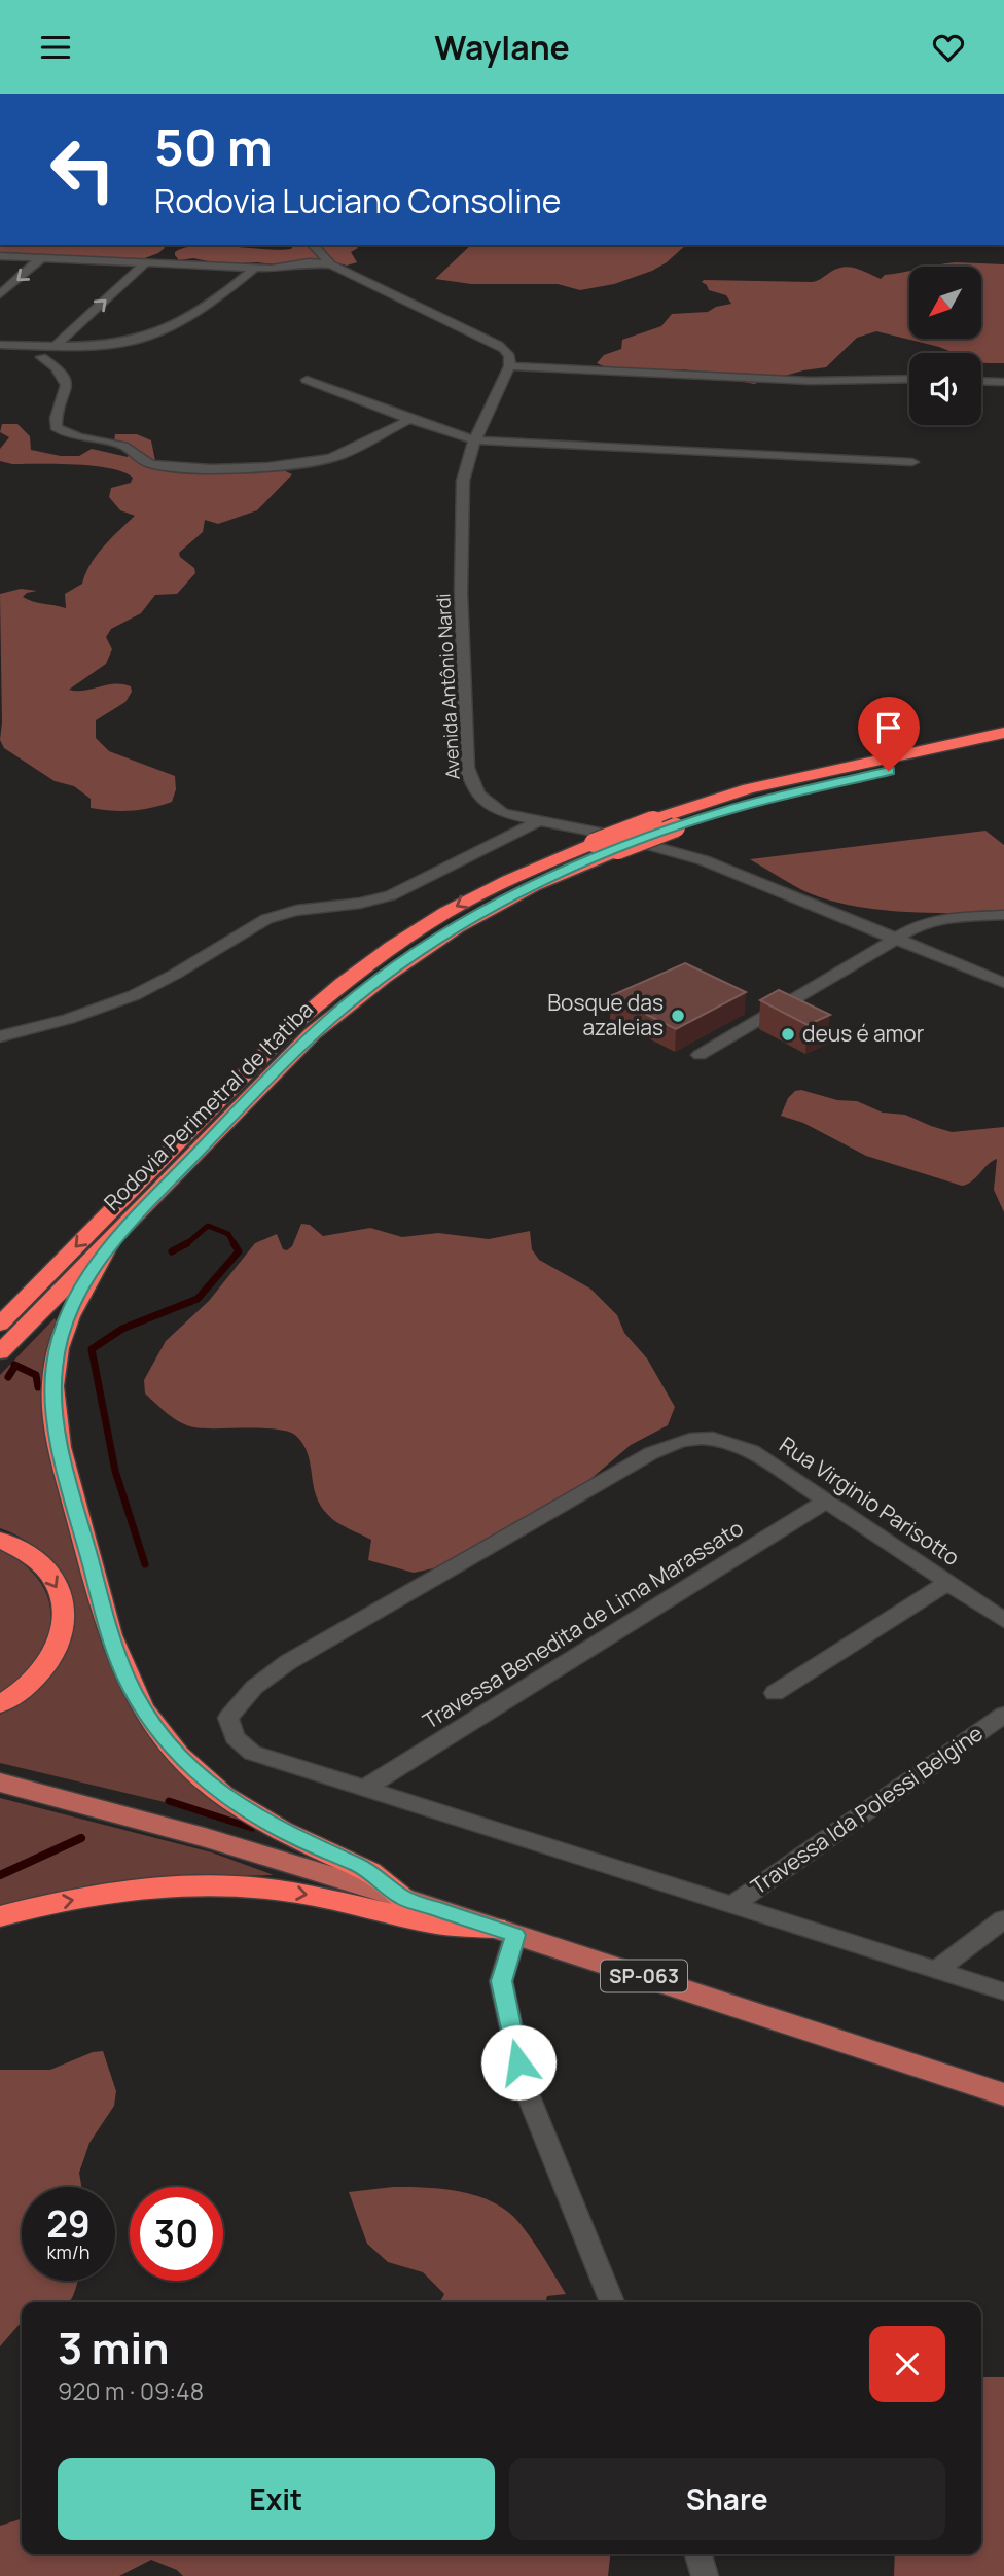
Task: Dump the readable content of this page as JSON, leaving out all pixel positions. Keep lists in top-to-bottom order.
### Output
{
  "streets": {
    "highway": ["Rodovia Perimetral de Itatiba"],
    "main road": ["SP-063"],
    "street": [
      "Avenida Antônio Nardi",
      "Rua Virginio Parisotto",
      "Travessa Benedita de Lima Marassato",
      "Travessa Ida Polessi Belgine"
    ]
  },
  "crossings": [
    ["Rua Virginio Parisotto", "Travessa Benedita de Lima Marassato"]
  ],
  "places": ["Bosque das azaleias", "deus é amor"],
  "north": "bottom left",
  "page": {
    "header": "Waylane",
    "turn": ["50 m", "Rodovia Luciano Consoline"],
    "speed": "29 km/h",
    "limit": "30",
    "heading": ["3 min", "920 m · 09:48"],
    "buttons": ["Exit", "Share"]
  }
}
